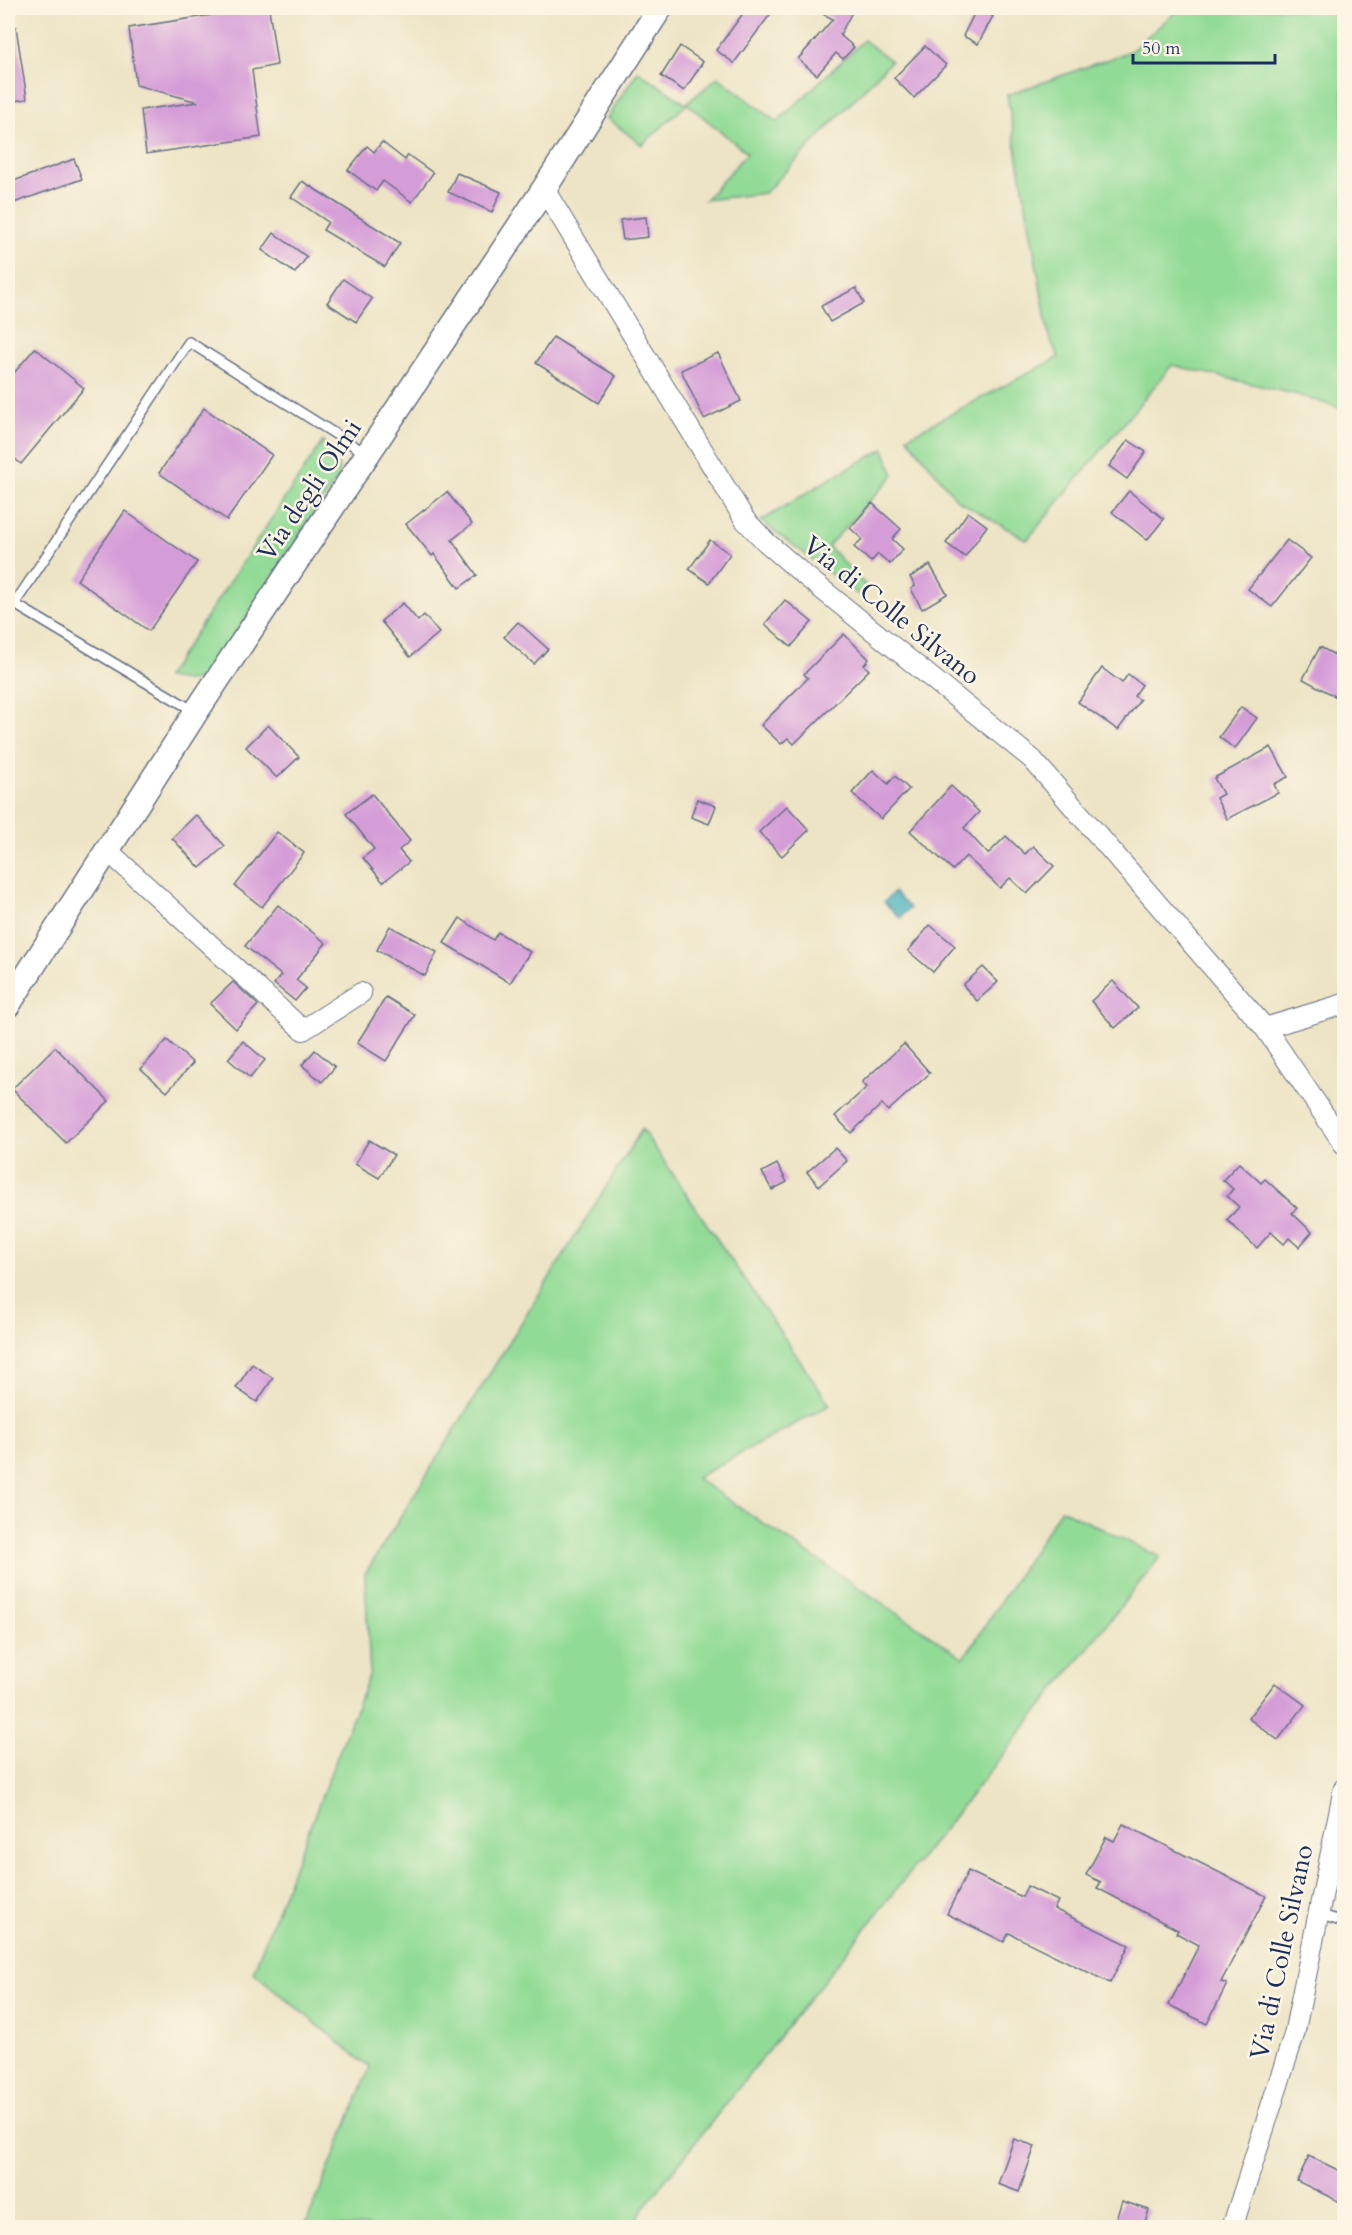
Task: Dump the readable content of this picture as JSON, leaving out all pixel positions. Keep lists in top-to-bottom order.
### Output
{
  "streets": {
    "street": ["Via degli Olmi", "Via di Colle Silvano"]
  },
  "crossings": [
    ["Via degli Olmi", "Via di Colle Silvano"]
  ],
  "scale_bar": "50 m"
}
